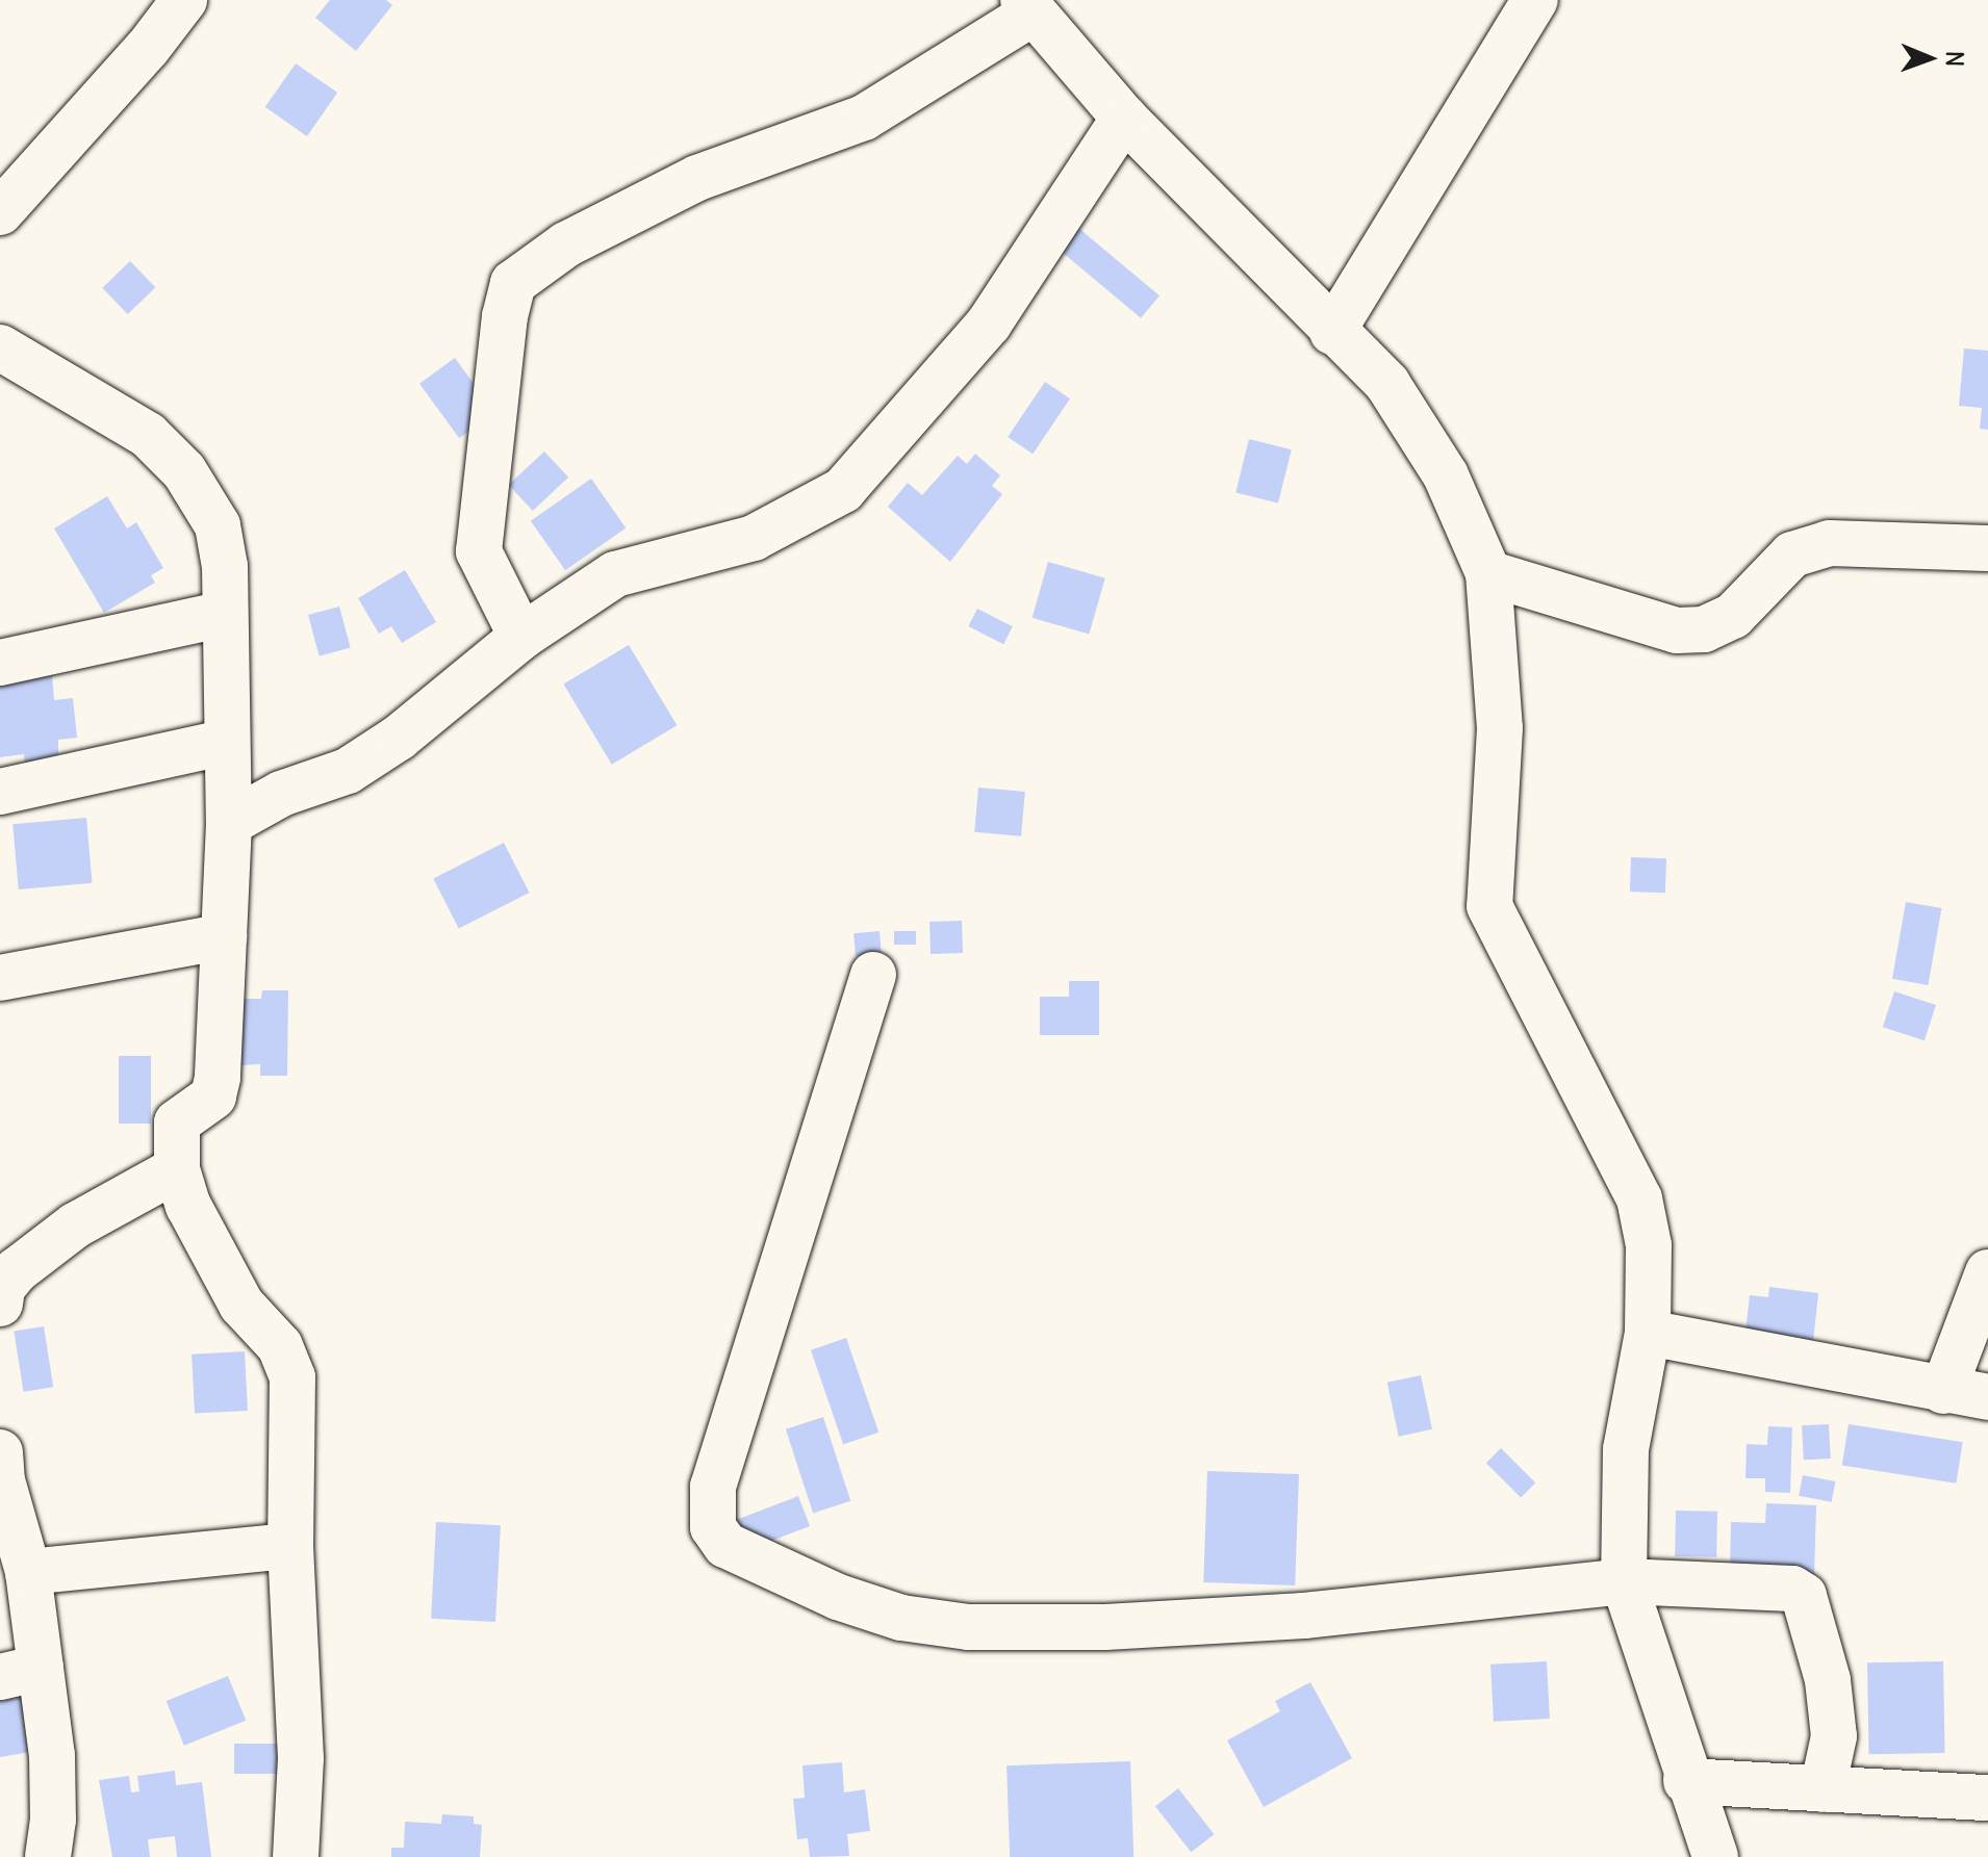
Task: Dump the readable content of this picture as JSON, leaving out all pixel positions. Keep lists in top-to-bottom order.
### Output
{
  "north": "right"
}
